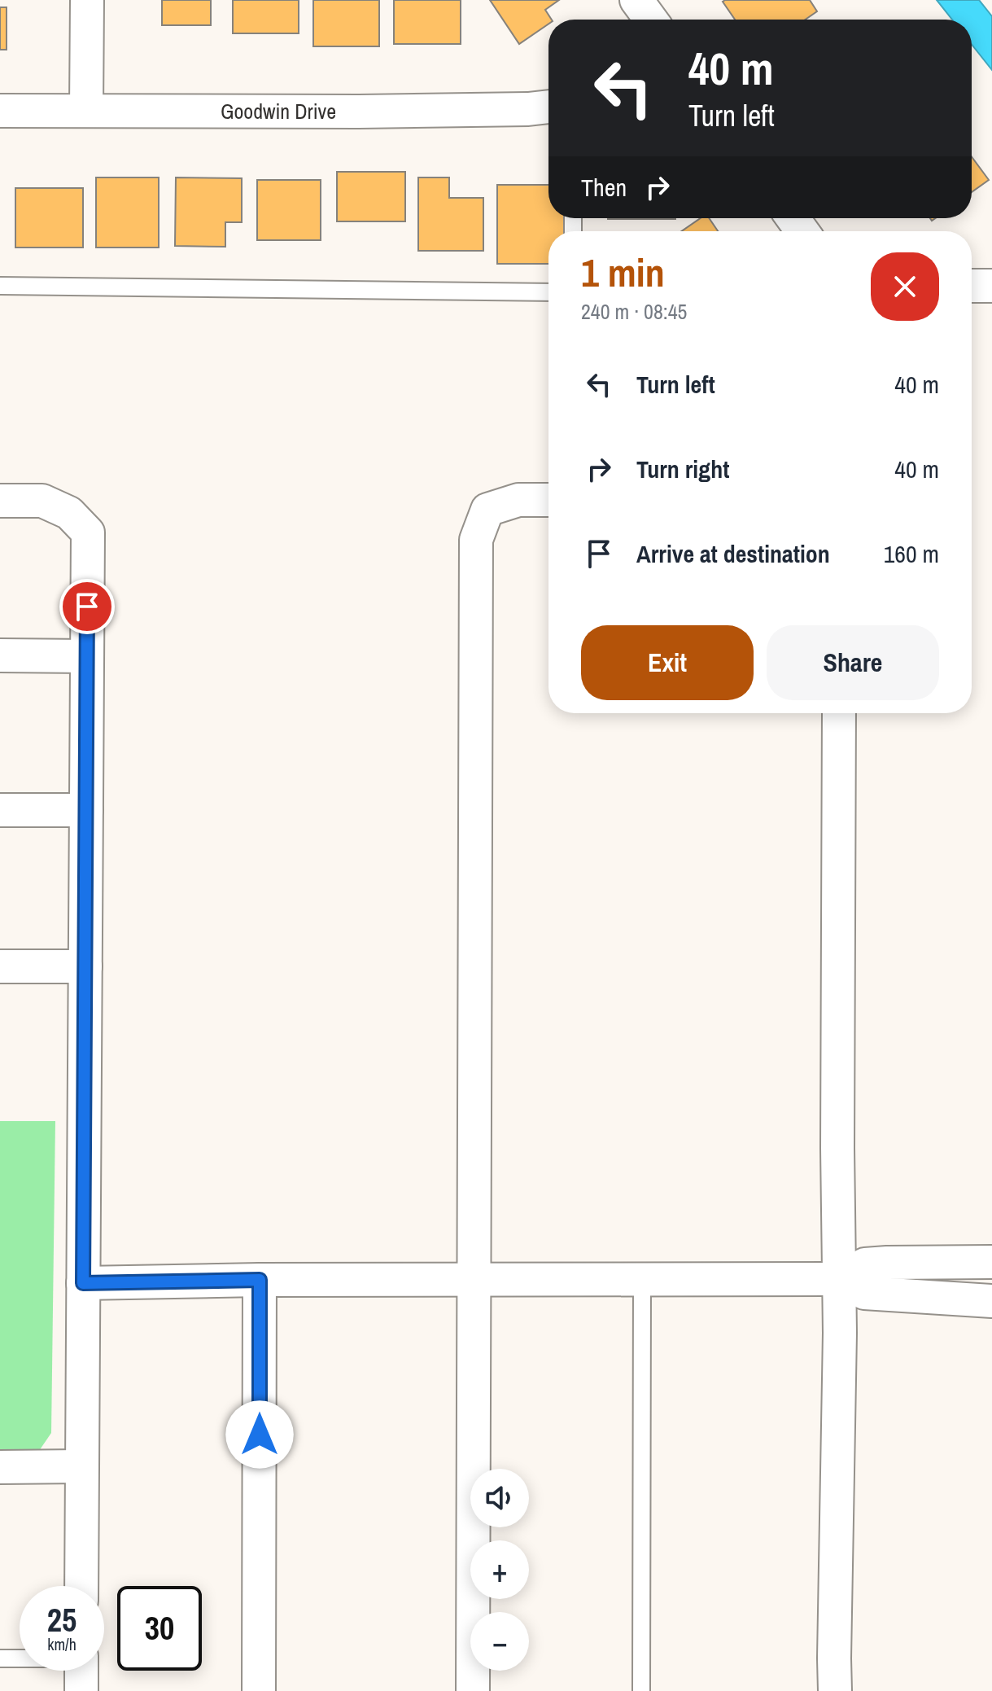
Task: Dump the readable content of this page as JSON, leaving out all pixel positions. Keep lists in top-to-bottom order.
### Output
{
  "streets": {
    "street": ["Goodwin Drive"]
  },
  "page": {
    "turn": ["40 m", "Turn left"],
    "then": "Then",
    "heading": ["1 min", "240 m · 08:45"],
    "list": [
      {
        "name": "Turn left",
        "value": "40 m"
      },
      {
        "name": "Turn right",
        "value": "40 m"
      },
      {
        "name": "Arrive at destination",
        "value": "160 m"
      }
    ],
    "buttons": ["Exit", "Share"],
    "map_buttons": ["+", "−"],
    "speed": "25 km/h",
    "limit": "30"
  }
}
